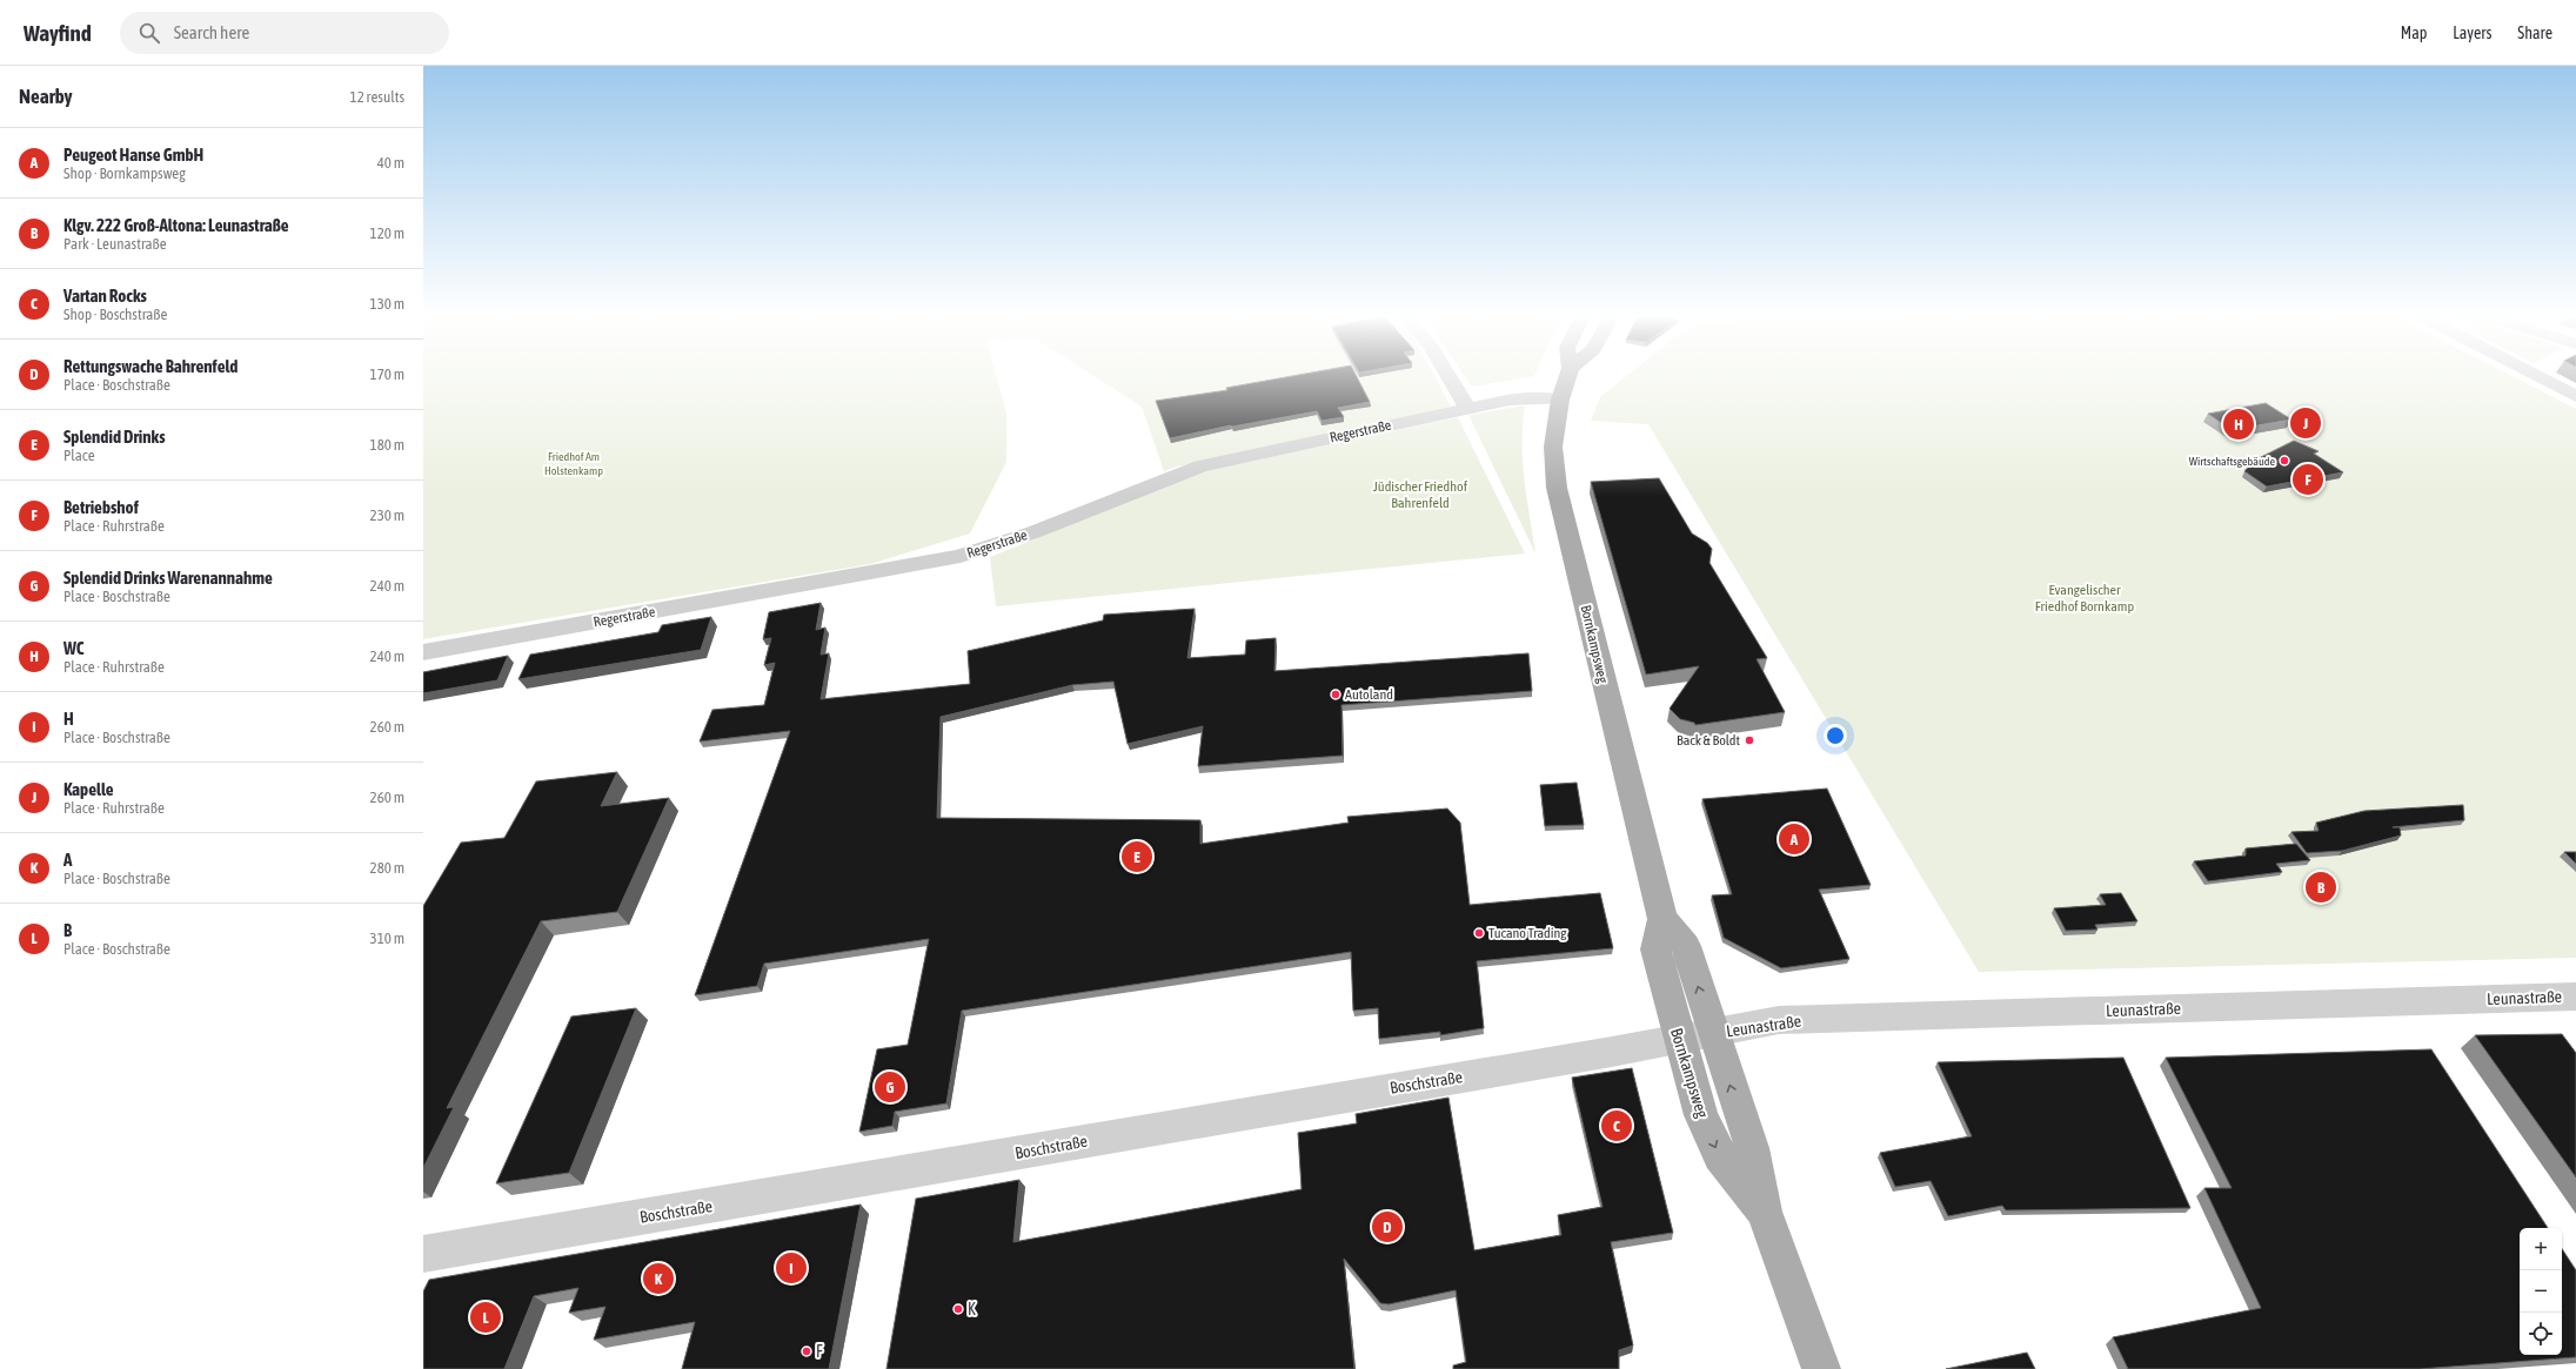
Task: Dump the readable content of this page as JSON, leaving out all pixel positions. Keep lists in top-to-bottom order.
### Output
{
  "streets": {
    "main road": ["Bornkampsweg"],
    "street": ["Regerstraße", "Leunastraße", "Boschstraße"]
  },
  "crossings": [
    ["Regerstraße", "Bornkampsweg"],
    ["Bornkampsweg", "Leunastraße"],
    ["Bornkampsweg", "Boschstraße"],
    ["Leunastraße", "Boschstraße"]
  ],
  "parks": ["Friedhof Am Holstenkamp", "Jüdischer Friedhof Bahrenfeld", "Evangelischer Friedhof Bornkamp"],
  "places": [
    "Wirtschaftsgebäude",
    "Autoland",
    "Back & Boldt",
    "Tucano Trading",
    "K",
    "F"
  ],
  "page": {
    "header": "Wayfind",
    "search": "Search here",
    "nav": ["Map", "Layers", "Share"],
    "heading": ["Nearby", "12 results"],
    "list": [
      {
        "mark": "A",
        "name": "Peugeot Hanse GmbH",
        "note": "Shop · Bornkampsweg",
        "value": "40 m"
      },
      {
        "mark": "B",
        "name": "Klgv. 222 Groß-Altona: Leunastraße",
        "note": "Park · Leunastraße",
        "value": "120 m"
      },
      {
        "mark": "C",
        "name": "Vartan Rocks",
        "note": "Shop · Boschstraße",
        "value": "130 m"
      },
      {
        "mark": "D",
        "name": "Rettungswache Bahrenfeld",
        "note": "Place · Boschstraße",
        "value": "170 m"
      },
      {
        "mark": "E",
        "name": "Splendid Drinks",
        "note": "Place",
        "value": "180 m"
      },
      {
        "mark": "F",
        "name": "Betriebshof",
        "note": "Place · Ruhrstraße",
        "value": "230 m"
      },
      {
        "mark": "G",
        "name": "Splendid Drinks Warenannahme",
        "note": "Place · Boschstraße",
        "value": "240 m"
      },
      {
        "mark": "H",
        "name": "WC",
        "note": "Place · Ruhrstraße",
        "value": "240 m"
      },
      {
        "mark": "I",
        "name": "H",
        "note": "Place · Boschstraße",
        "value": "260 m"
      },
      {
        "mark": "J",
        "name": "Kapelle",
        "note": "Place · Ruhrstraße",
        "value": "260 m"
      },
      {
        "mark": "K",
        "name": "A",
        "note": "Place · Boschstraße",
        "value": "280 m"
      },
      {
        "mark": "L",
        "name": "B",
        "note": "Place · Boschstraße",
        "value": "310 m"
      }
    ],
    "pins": [
      "J",
      "H",
      "F",
      "A",
      "E",
      "B",
      "G",
      "C",
      "D",
      "I",
      "K",
      "L"
    ],
    "map_buttons": ["+", "−"]
  }
}
